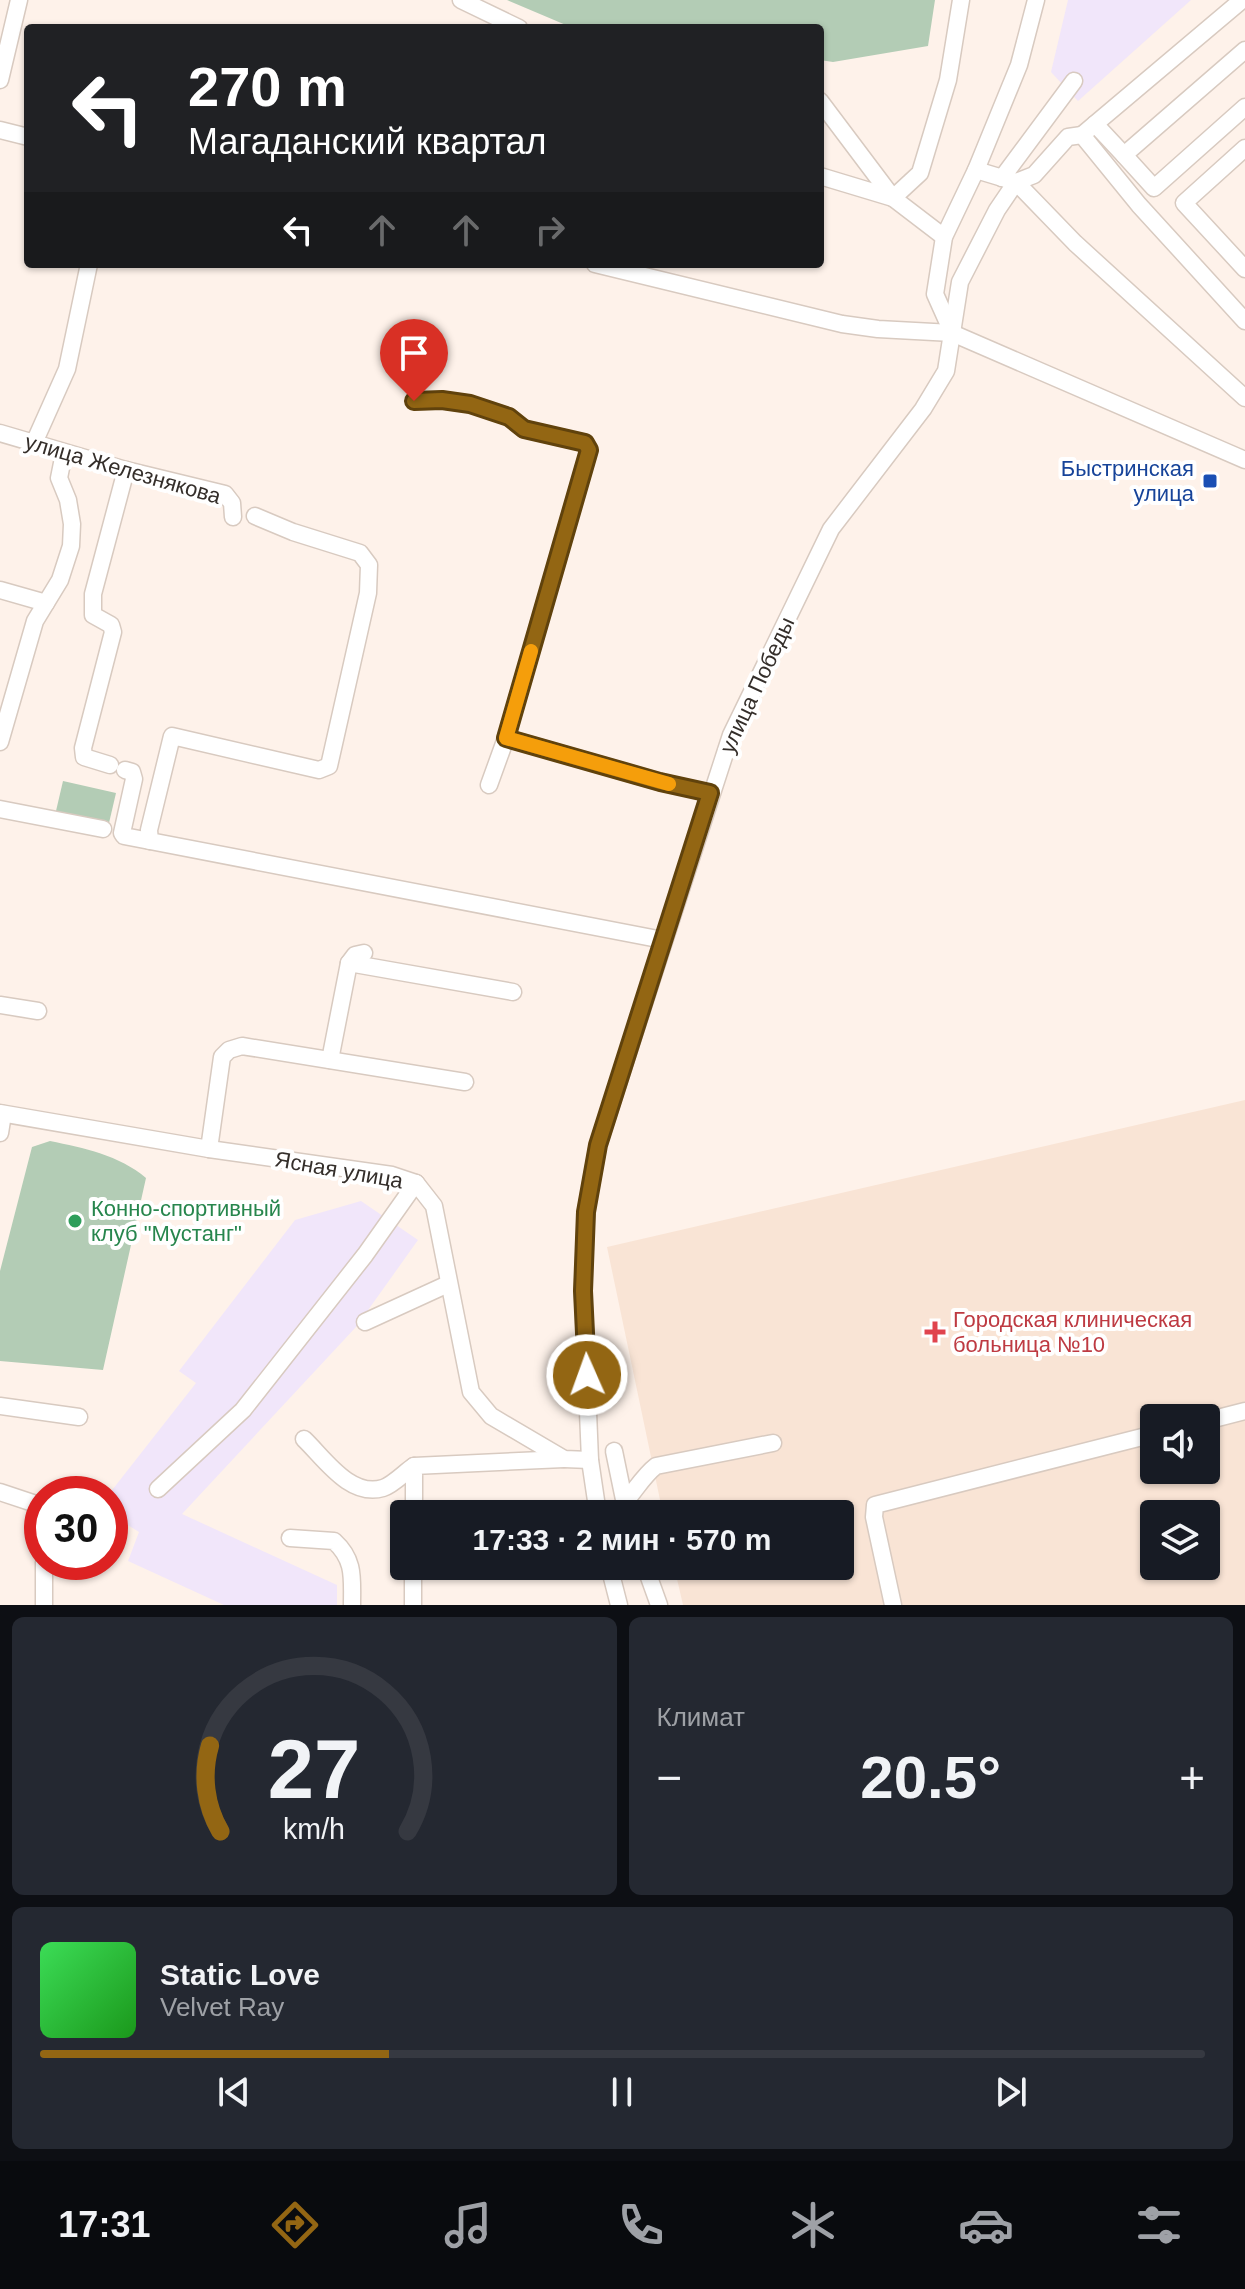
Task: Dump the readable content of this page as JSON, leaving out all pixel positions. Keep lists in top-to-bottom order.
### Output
{
  "streets": {
    "street": ["улица Железнякова", "улица Победы", "Ясная улица"]
  },
  "crossings": [
    ["улица Победы", "Ясная улица"]
  ],
  "places": {
    "transit": ["Быстринская улица"],
    "other": ["Конно-спортивный клуб \"Мустанг\""],
    "health": ["Городская клиническая больница №10"]
  },
  "page": {
    "turn": ["270 m", "Магаданский квартал"],
    "limit": "30",
    "trip": "17:33 · 2 мин · 570 m",
    "tile": "Климат",
    "heat": ["−", "20.5°", "+"],
    "song": ["Static Love", "Velvet Ray"],
    "tabs": "17:31",
    "gauge": ["27", "km/h"]
  }
}
